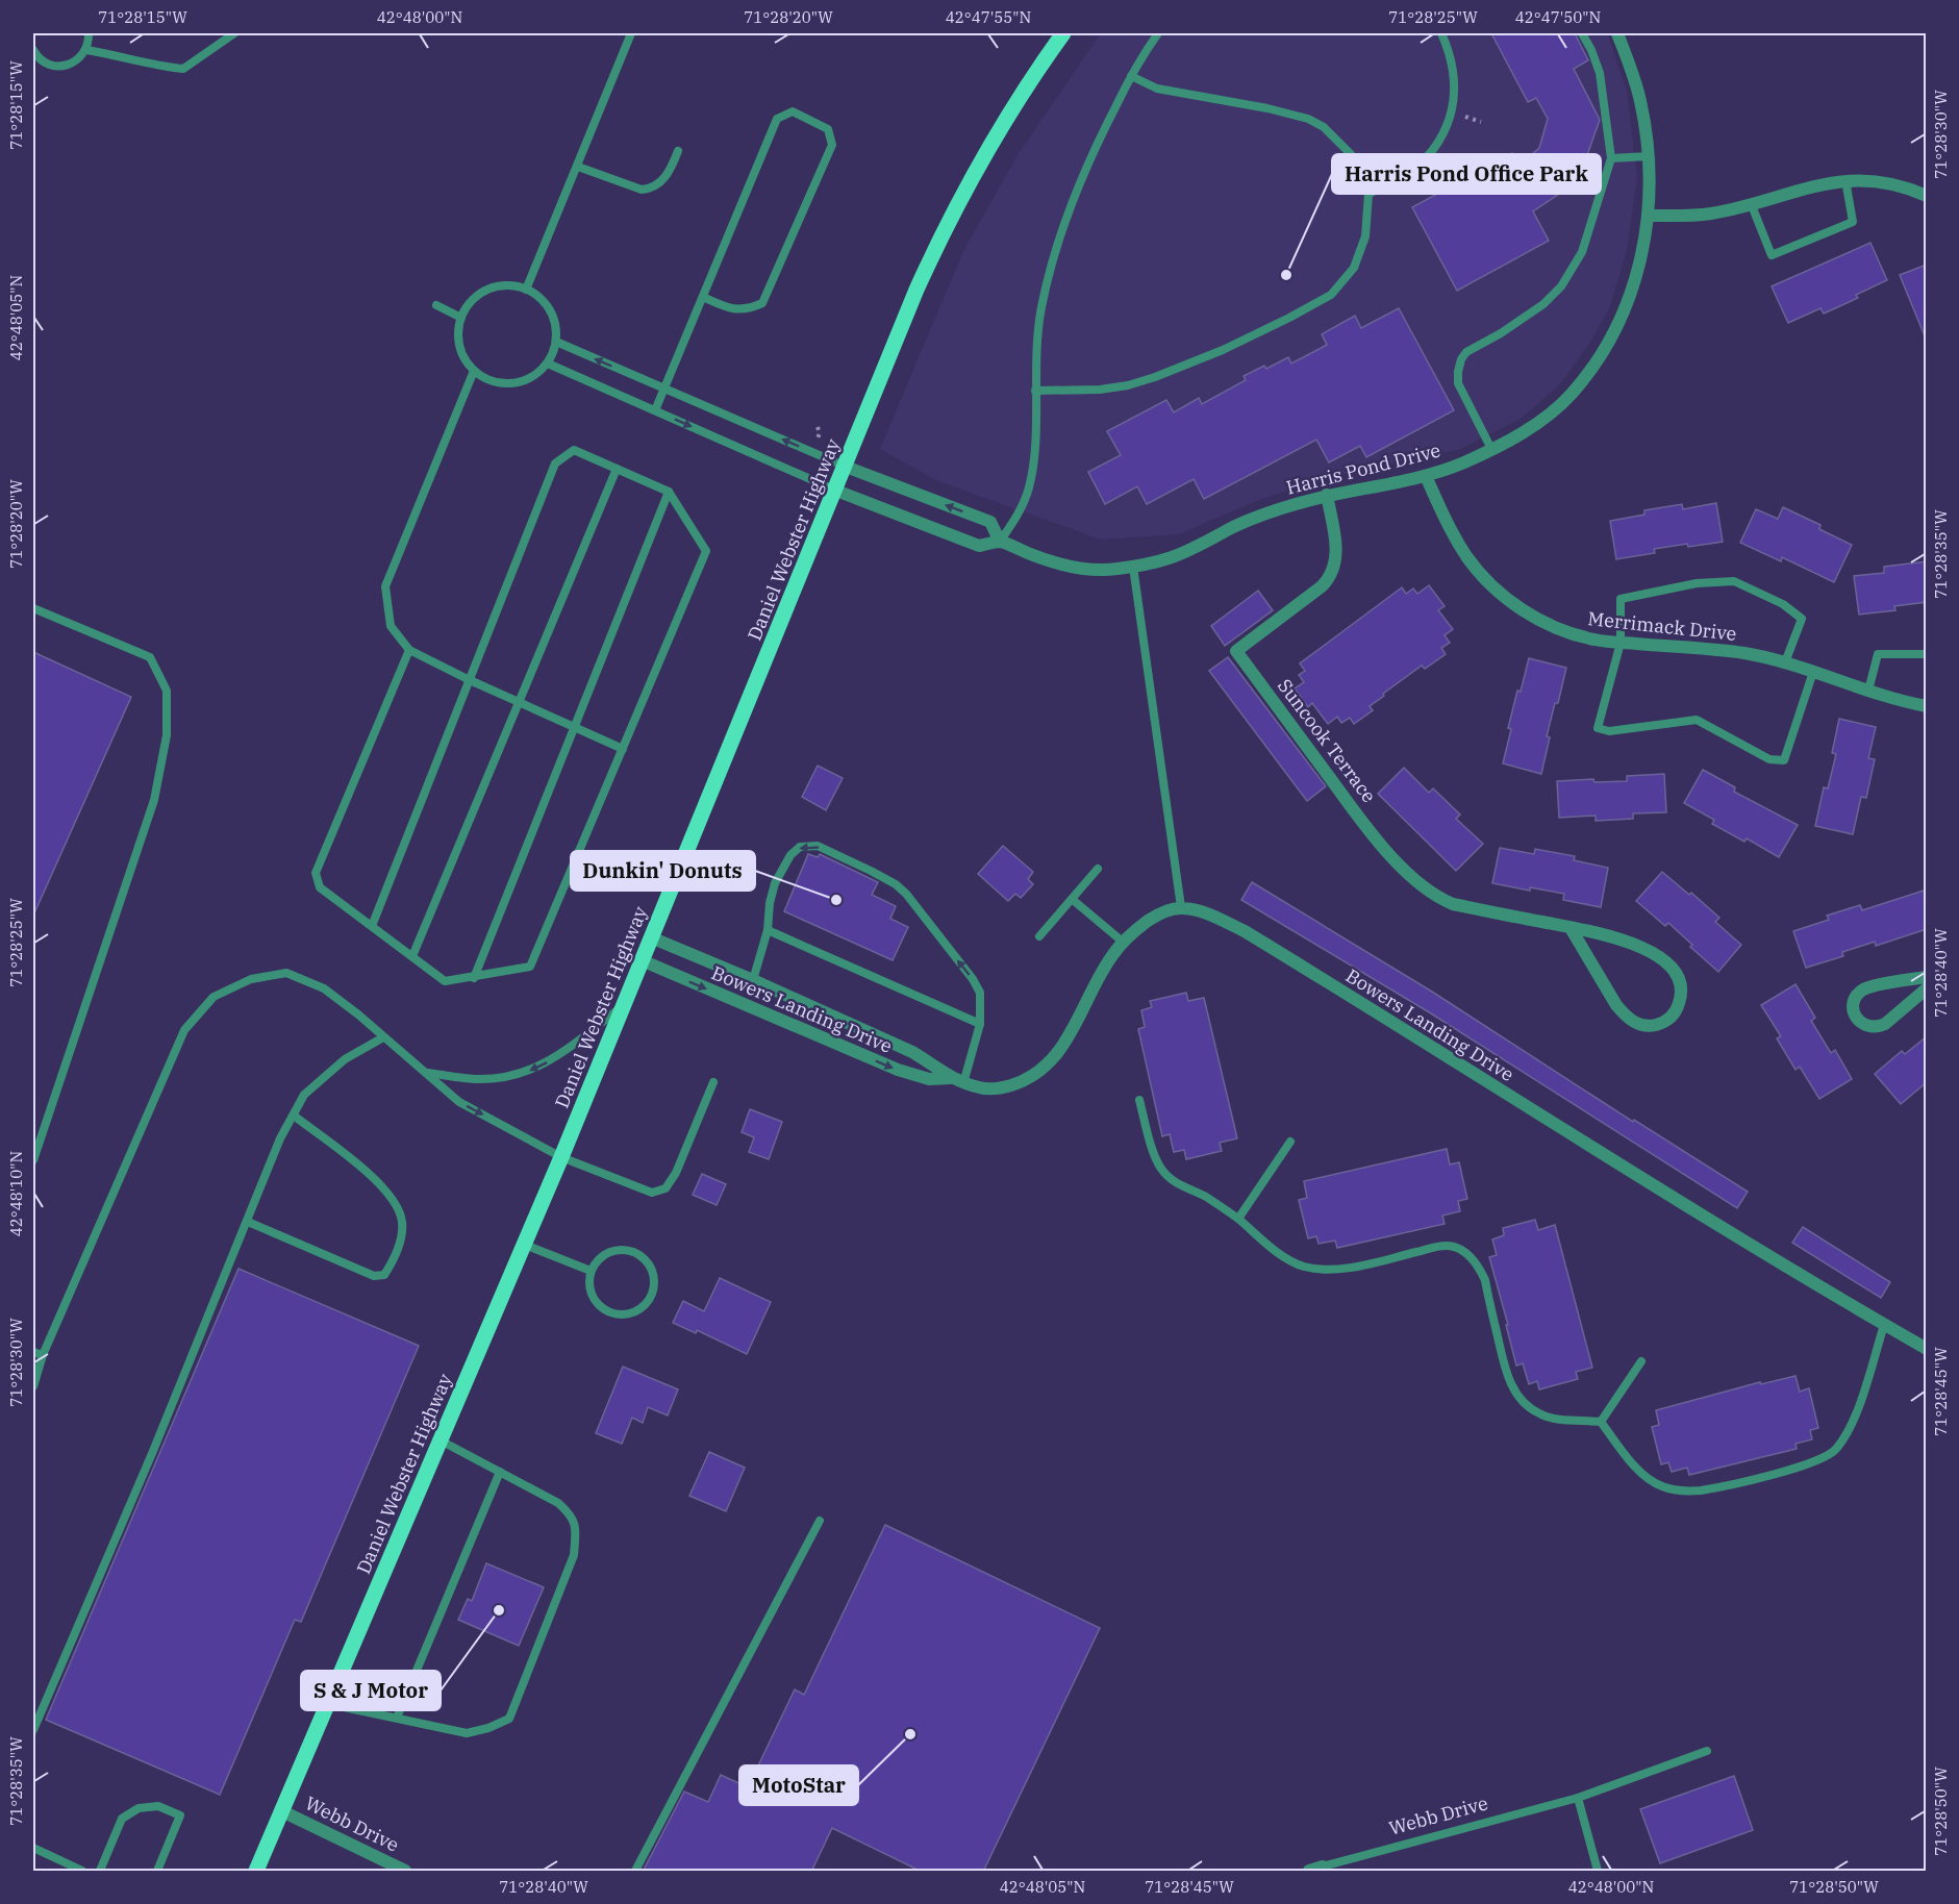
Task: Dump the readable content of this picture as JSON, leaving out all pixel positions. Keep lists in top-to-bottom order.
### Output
{
  "streets": {
    "main road": ["Daniel Webster Highway"],
    "street": [
      "Harris Pond Drive",
      "Merrimack Drive",
      "Suncook Terrace",
      "Bowers Landing Drive",
      "Webb Drive"
    ]
  },
  "crossings": [
    ["Harris Pond Drive", "Daniel Webster Highway"],
    ["Harris Pond Drive", "Merrimack Drive"],
    ["Harris Pond Drive", "Suncook Terrace"],
    ["Daniel Webster Highway", "Bowers Landing Drive"],
    ["Daniel Webster Highway", "Webb Drive"]
  ],
  "places": [
    "Harris Pond Office Park",
    "Dunkin' Donuts",
    "S & J Motor",
    "MotoStar"
  ],
  "coordinates": [
    "71°28'15\"W",
    "42°48'00\"N",
    "71°28'20\"W",
    "42°47'55\"N",
    "71°28'25\"W",
    "42°47'50\"N",
    "71°28'30\"W",
    "42°48'05\"N",
    "71°28'35\"W",
    "71°28'40\"W",
    "42°48'10\"N",
    "71°28'45\"W",
    "71°28'50\"W"
  ]
}
